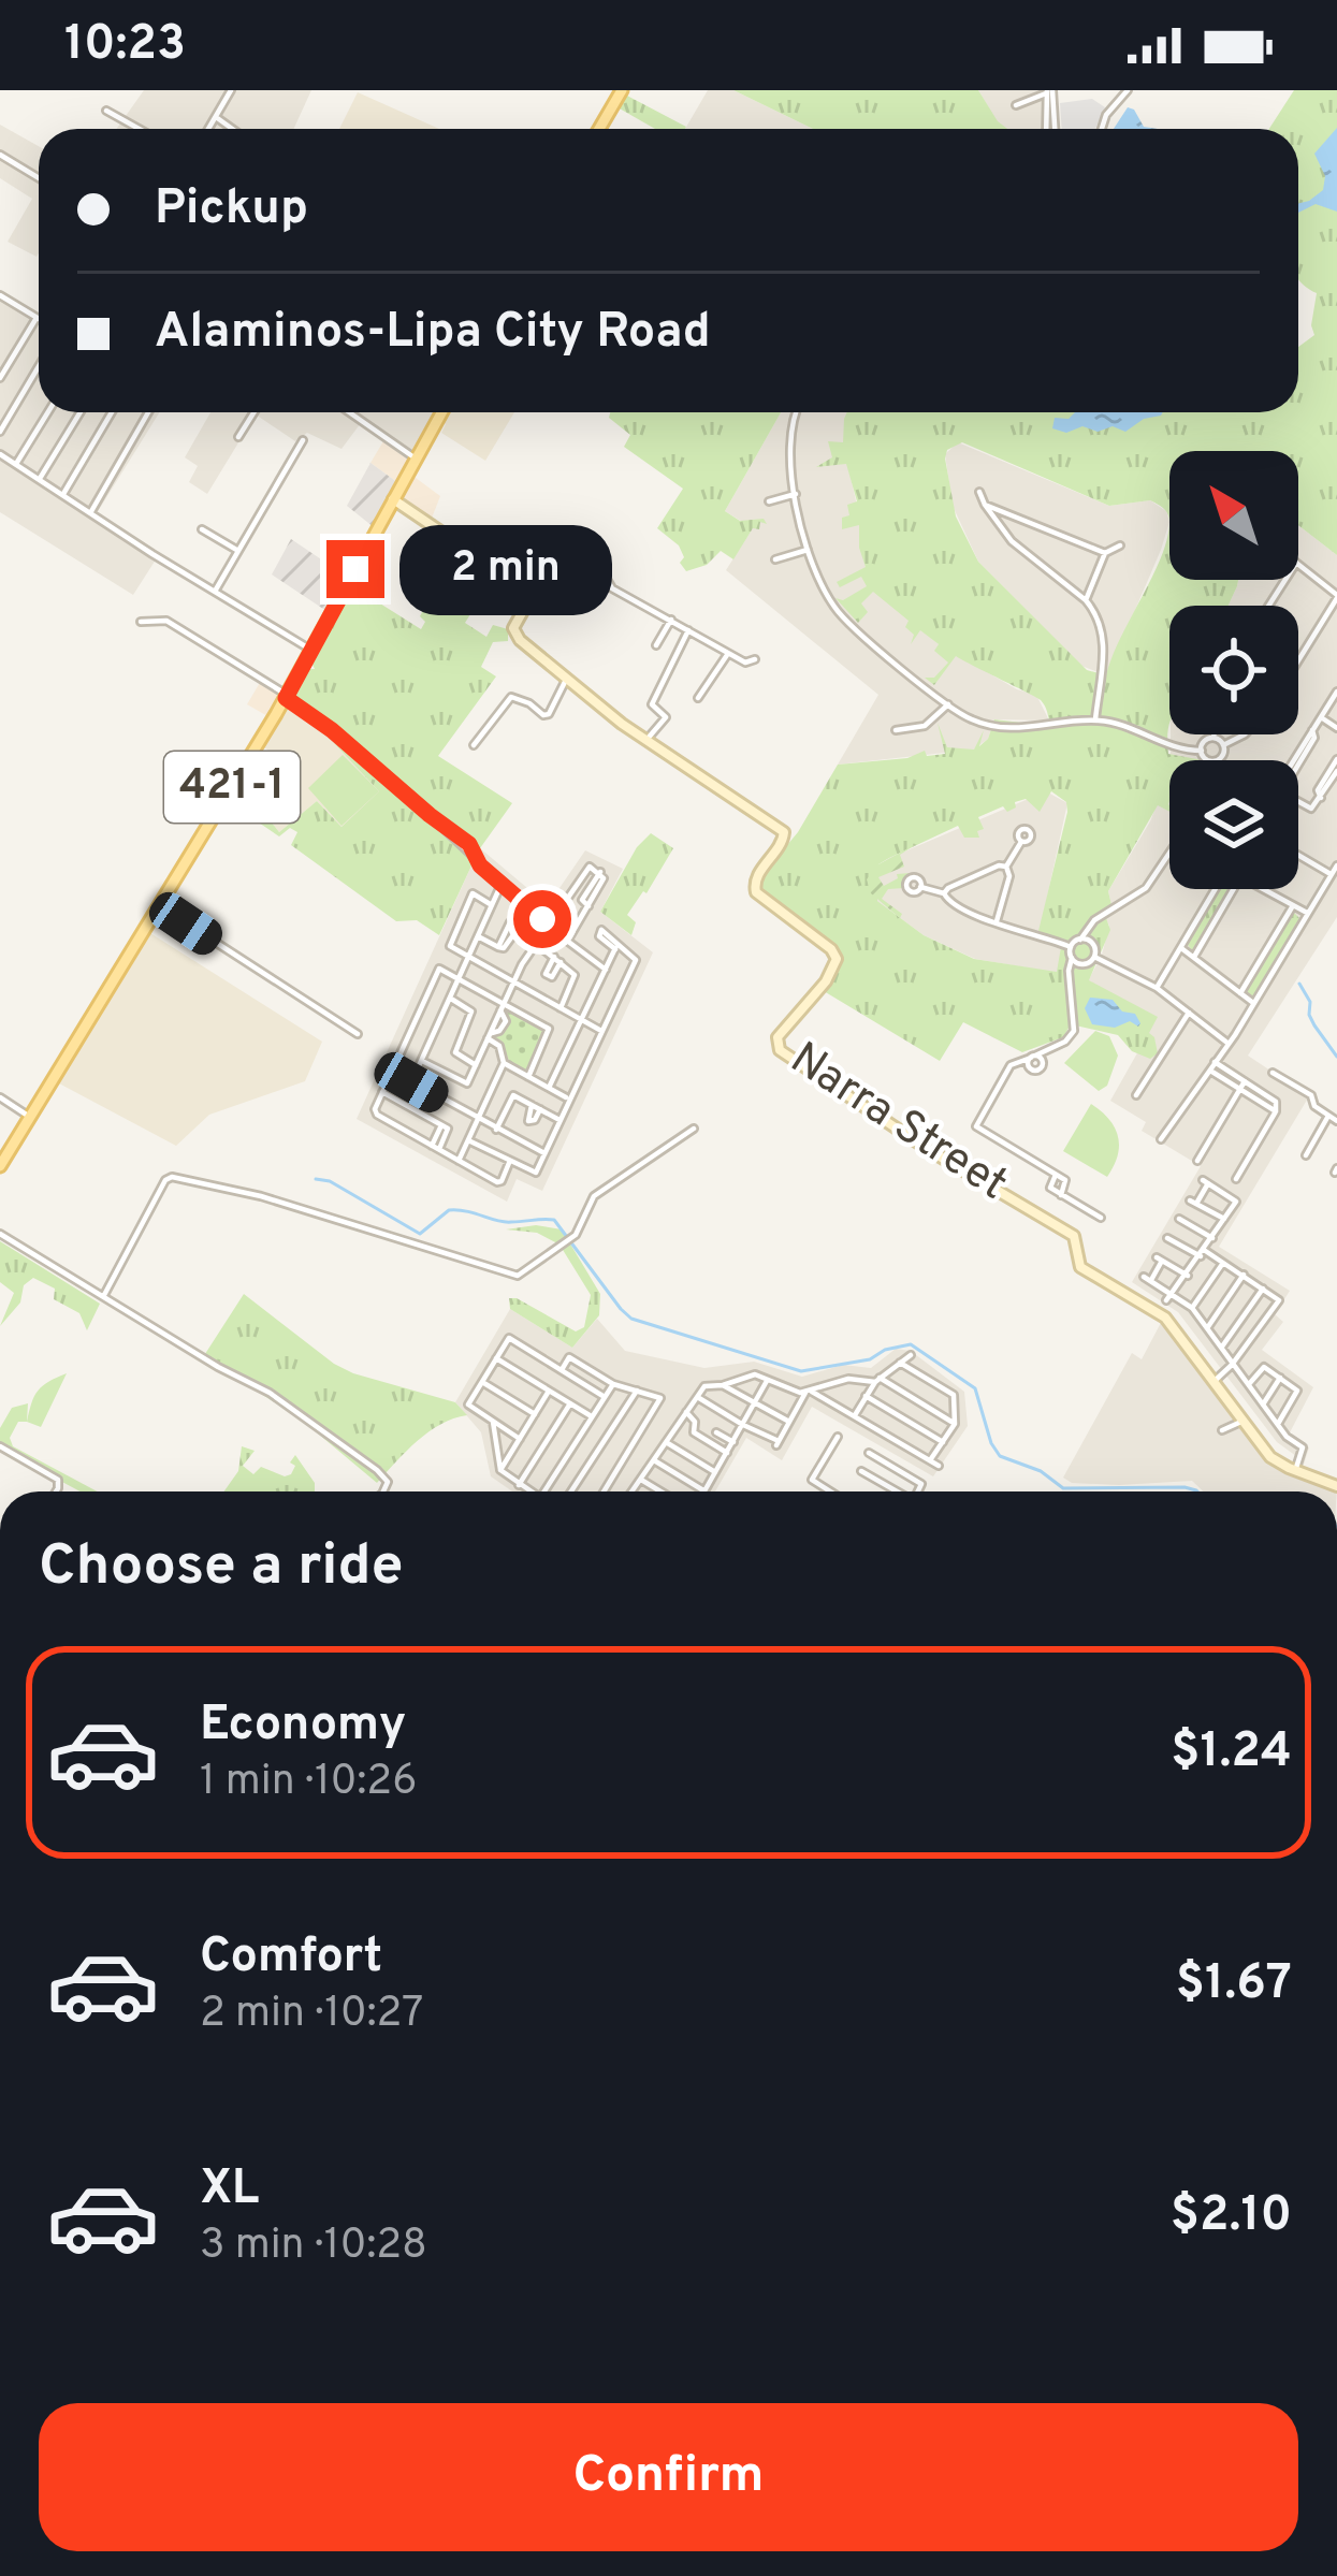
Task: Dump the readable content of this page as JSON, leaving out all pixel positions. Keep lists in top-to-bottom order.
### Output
{
  "streets": {
    "main road": ["421-1"],
    "street": ["Narra Street"]
  },
  "north": "top left",
  "page": {
    "status": "10:23",
    "banner": ["Pickup", "Alaminos-Lipa City Road"],
    "bubble": "2 min",
    "heading": "Choose a ride",
    "list": [
      {
        "name": "Economy",
        "note": "1 min · 10:26",
        "value": "$1.24"
      },
      {
        "name": "Comfort",
        "note": "2 min · 10:27",
        "value": "$1.67"
      },
      {
        "name": "XL",
        "note": "3 min · 10:28",
        "value": "$2.10"
      }
    ],
    "buttons": "Confirm"
  }
}
